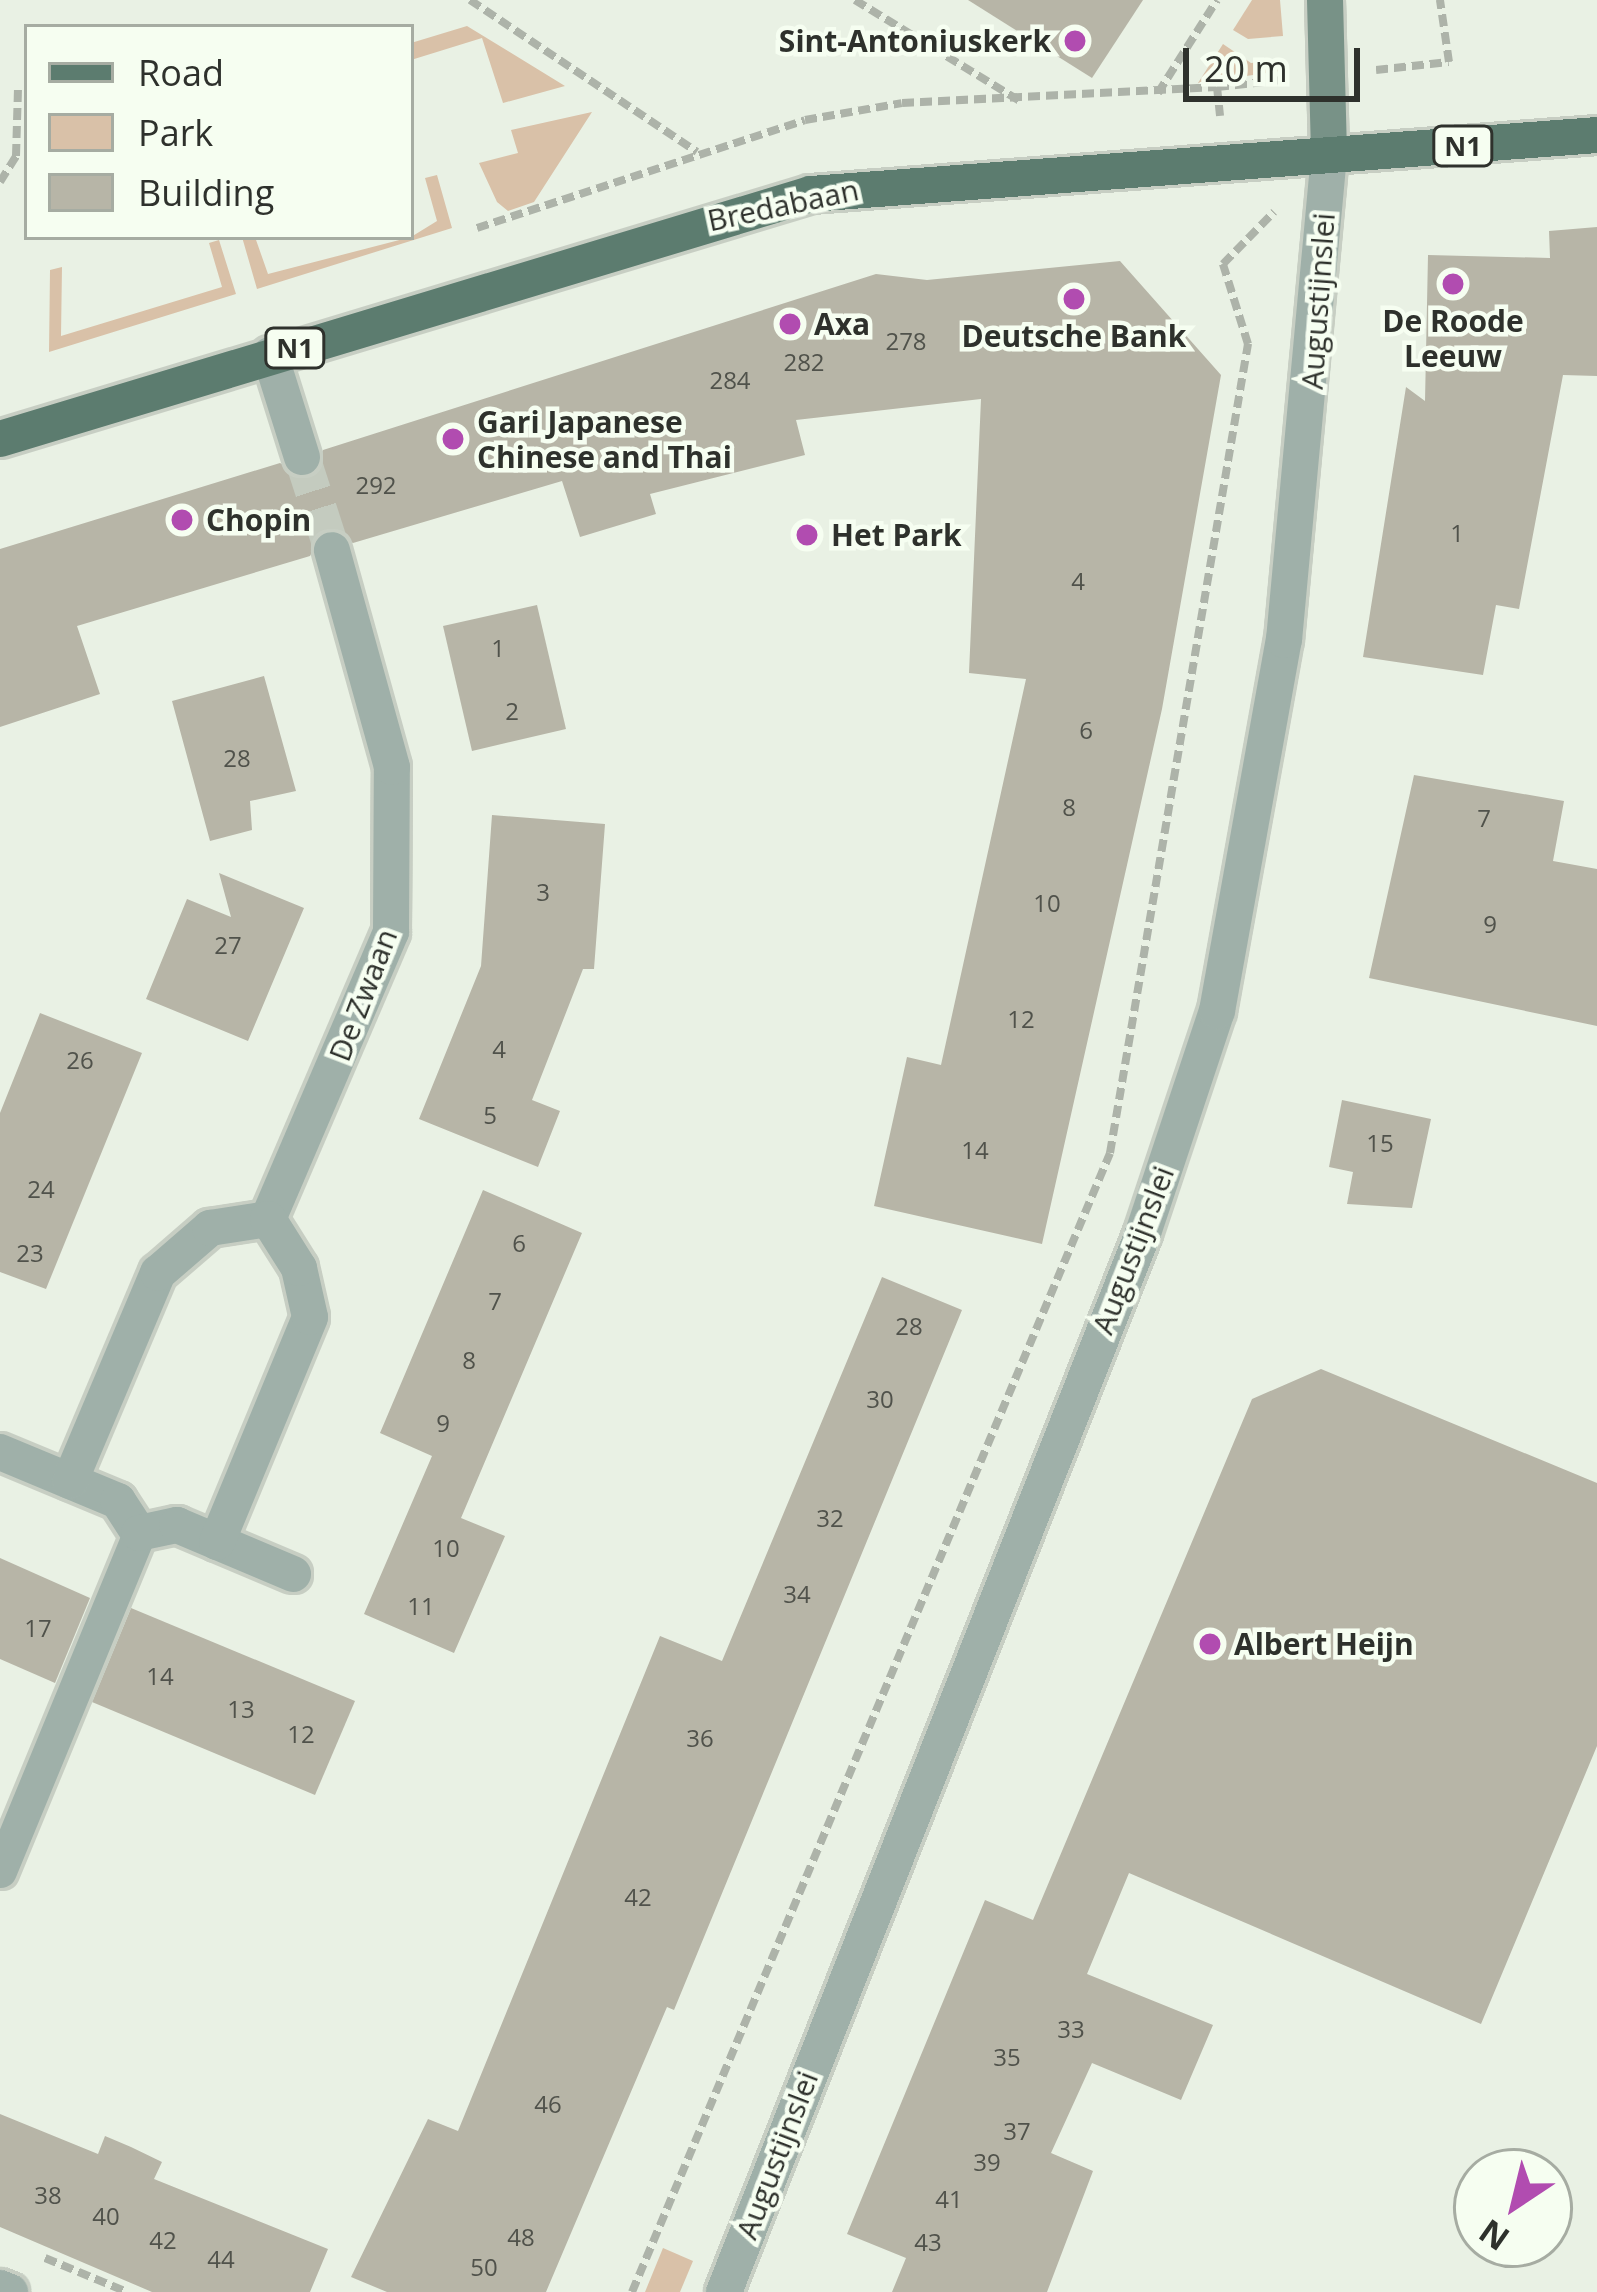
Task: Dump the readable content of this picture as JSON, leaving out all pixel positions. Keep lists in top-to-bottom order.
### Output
{
  "streets": {
    "main road": ["N1", "Bredabaan"],
    "street": ["Augustijnslei", "De Zwaan"]
  },
  "crossings": [
    ["Bredabaan", "Augustijnslei"]
  ],
  "places": [
    "Sint-Antoniuskerk",
    "De Roode Leeuw",
    "Deutsche Bank",
    "Axa",
    "Gari Japanese Chinese and Thai",
    "Chopin",
    "Het Park",
    "Albert Heijn"
  ],
  "house_numbers": [
    "278",
    "282",
    "284",
    "292",
    "1",
    "4",
    "1",
    "2",
    "6",
    "28",
    "8",
    "7",
    "3",
    "10",
    "9",
    "27",
    "12",
    "4",
    "26",
    "5",
    "15",
    "14",
    "24",
    "6",
    "23",
    "7",
    "28",
    "8",
    "30",
    "9",
    "32",
    "10",
    "34",
    "11",
    "17",
    "14",
    "13",
    "12",
    "36",
    "42",
    "33",
    "35",
    "46",
    "37",
    "39",
    "38",
    "41",
    "40",
    "48",
    "42",
    "43",
    "44",
    "50"
  ],
  "legend": ["Road", "Park", "Building"],
  "scale_bar": "20 m",
  "north": "bottom left"
}
